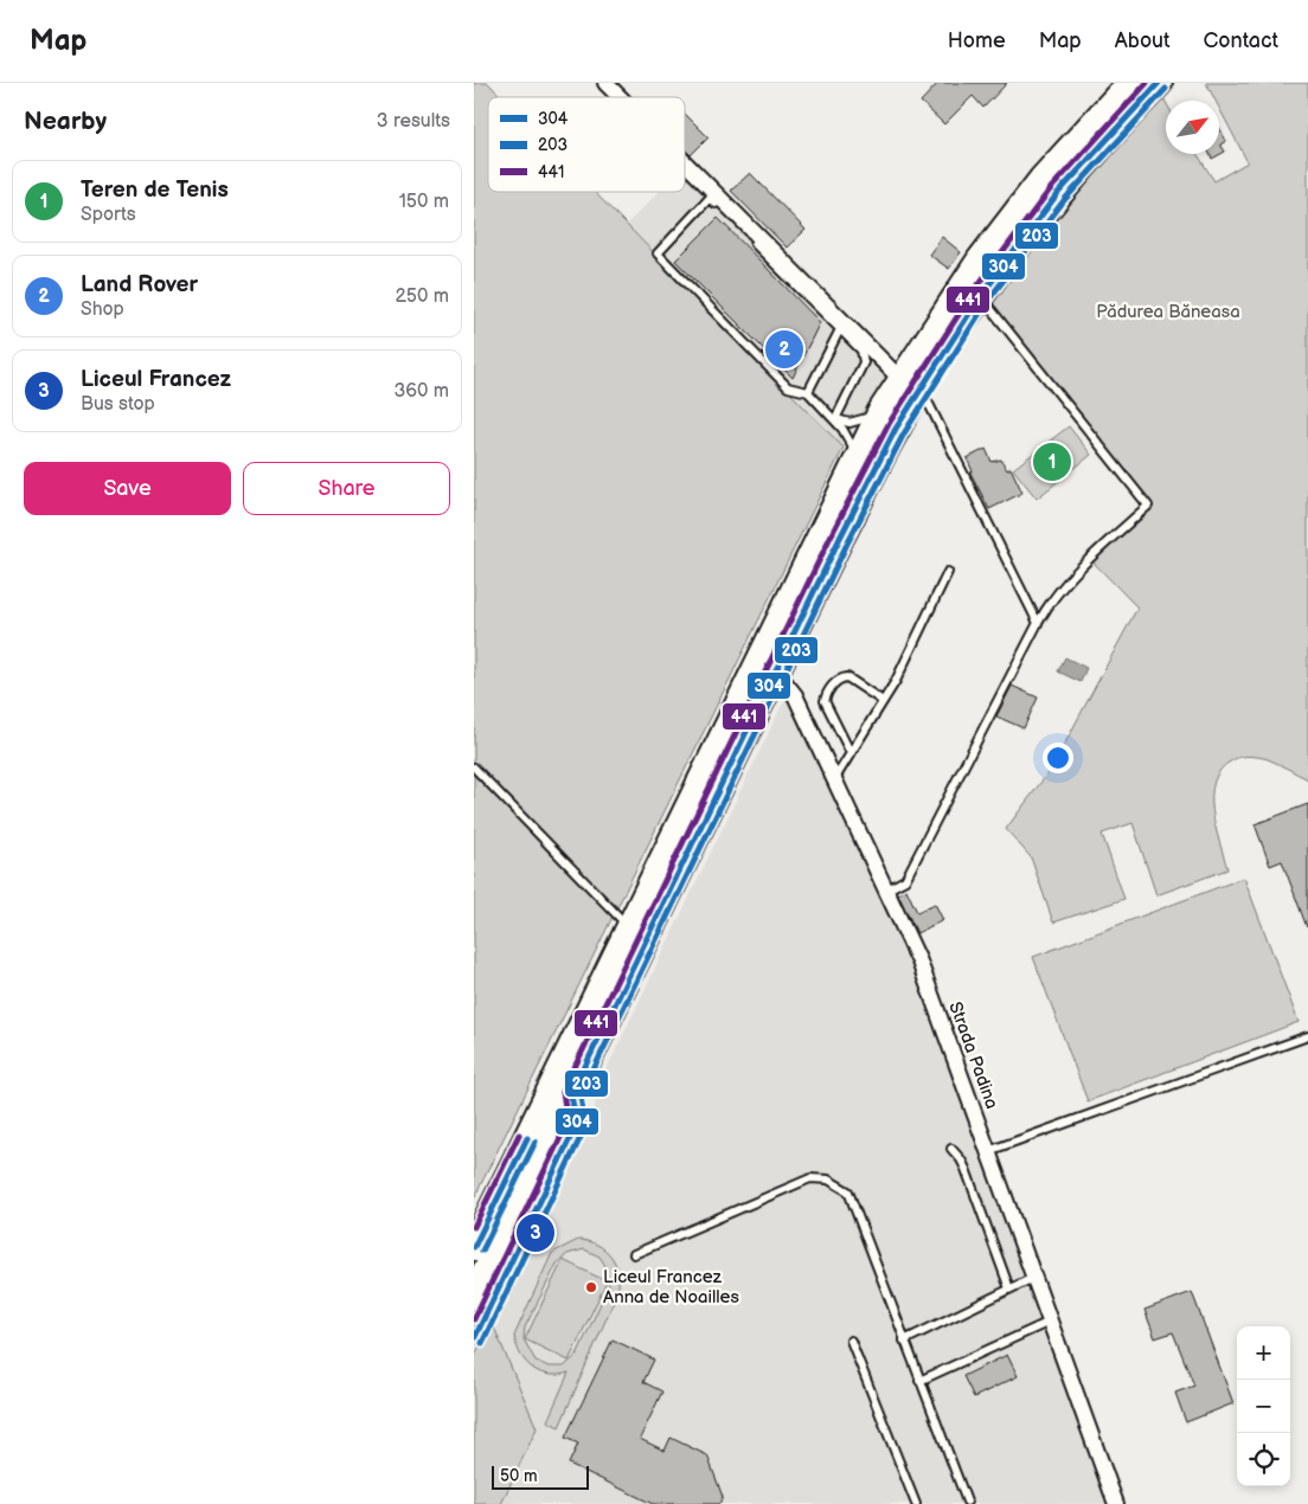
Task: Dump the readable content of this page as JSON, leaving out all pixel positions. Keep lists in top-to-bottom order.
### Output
{
  "streets": {
    "street": ["Strada Padina"]
  },
  "parks": ["Pădurea Băneasa"],
  "places": ["Liceul Francez Anna de Noailles"],
  "lines": ["transit line 304", "transit line 441", "transit line 203"],
  "legend": ["304", "203", "441"],
  "scale_bar": "50 m",
  "north": "top right",
  "page": {
    "header": "Map",
    "nav": [
      "Home",
      "Map",
      "About",
      "Contact"
    ],
    "heading": ["Nearby", "3 results"],
    "list": [
      {
        "mark": "1",
        "name": "Teren de Tenis",
        "note": "Sports",
        "value": "150 m"
      },
      {
        "mark": "2",
        "name": "Land Rover",
        "note": "Shop",
        "value": "250 m"
      },
      {
        "mark": "3",
        "name": "Liceul Francez",
        "note": "Bus stop",
        "value": "360 m"
      }
    ],
    "pins": ["2", "1", "3"],
    "buttons": ["Save", "Share"],
    "map_buttons": ["+", "−"],
    "scale": "50 m"
  }
}
